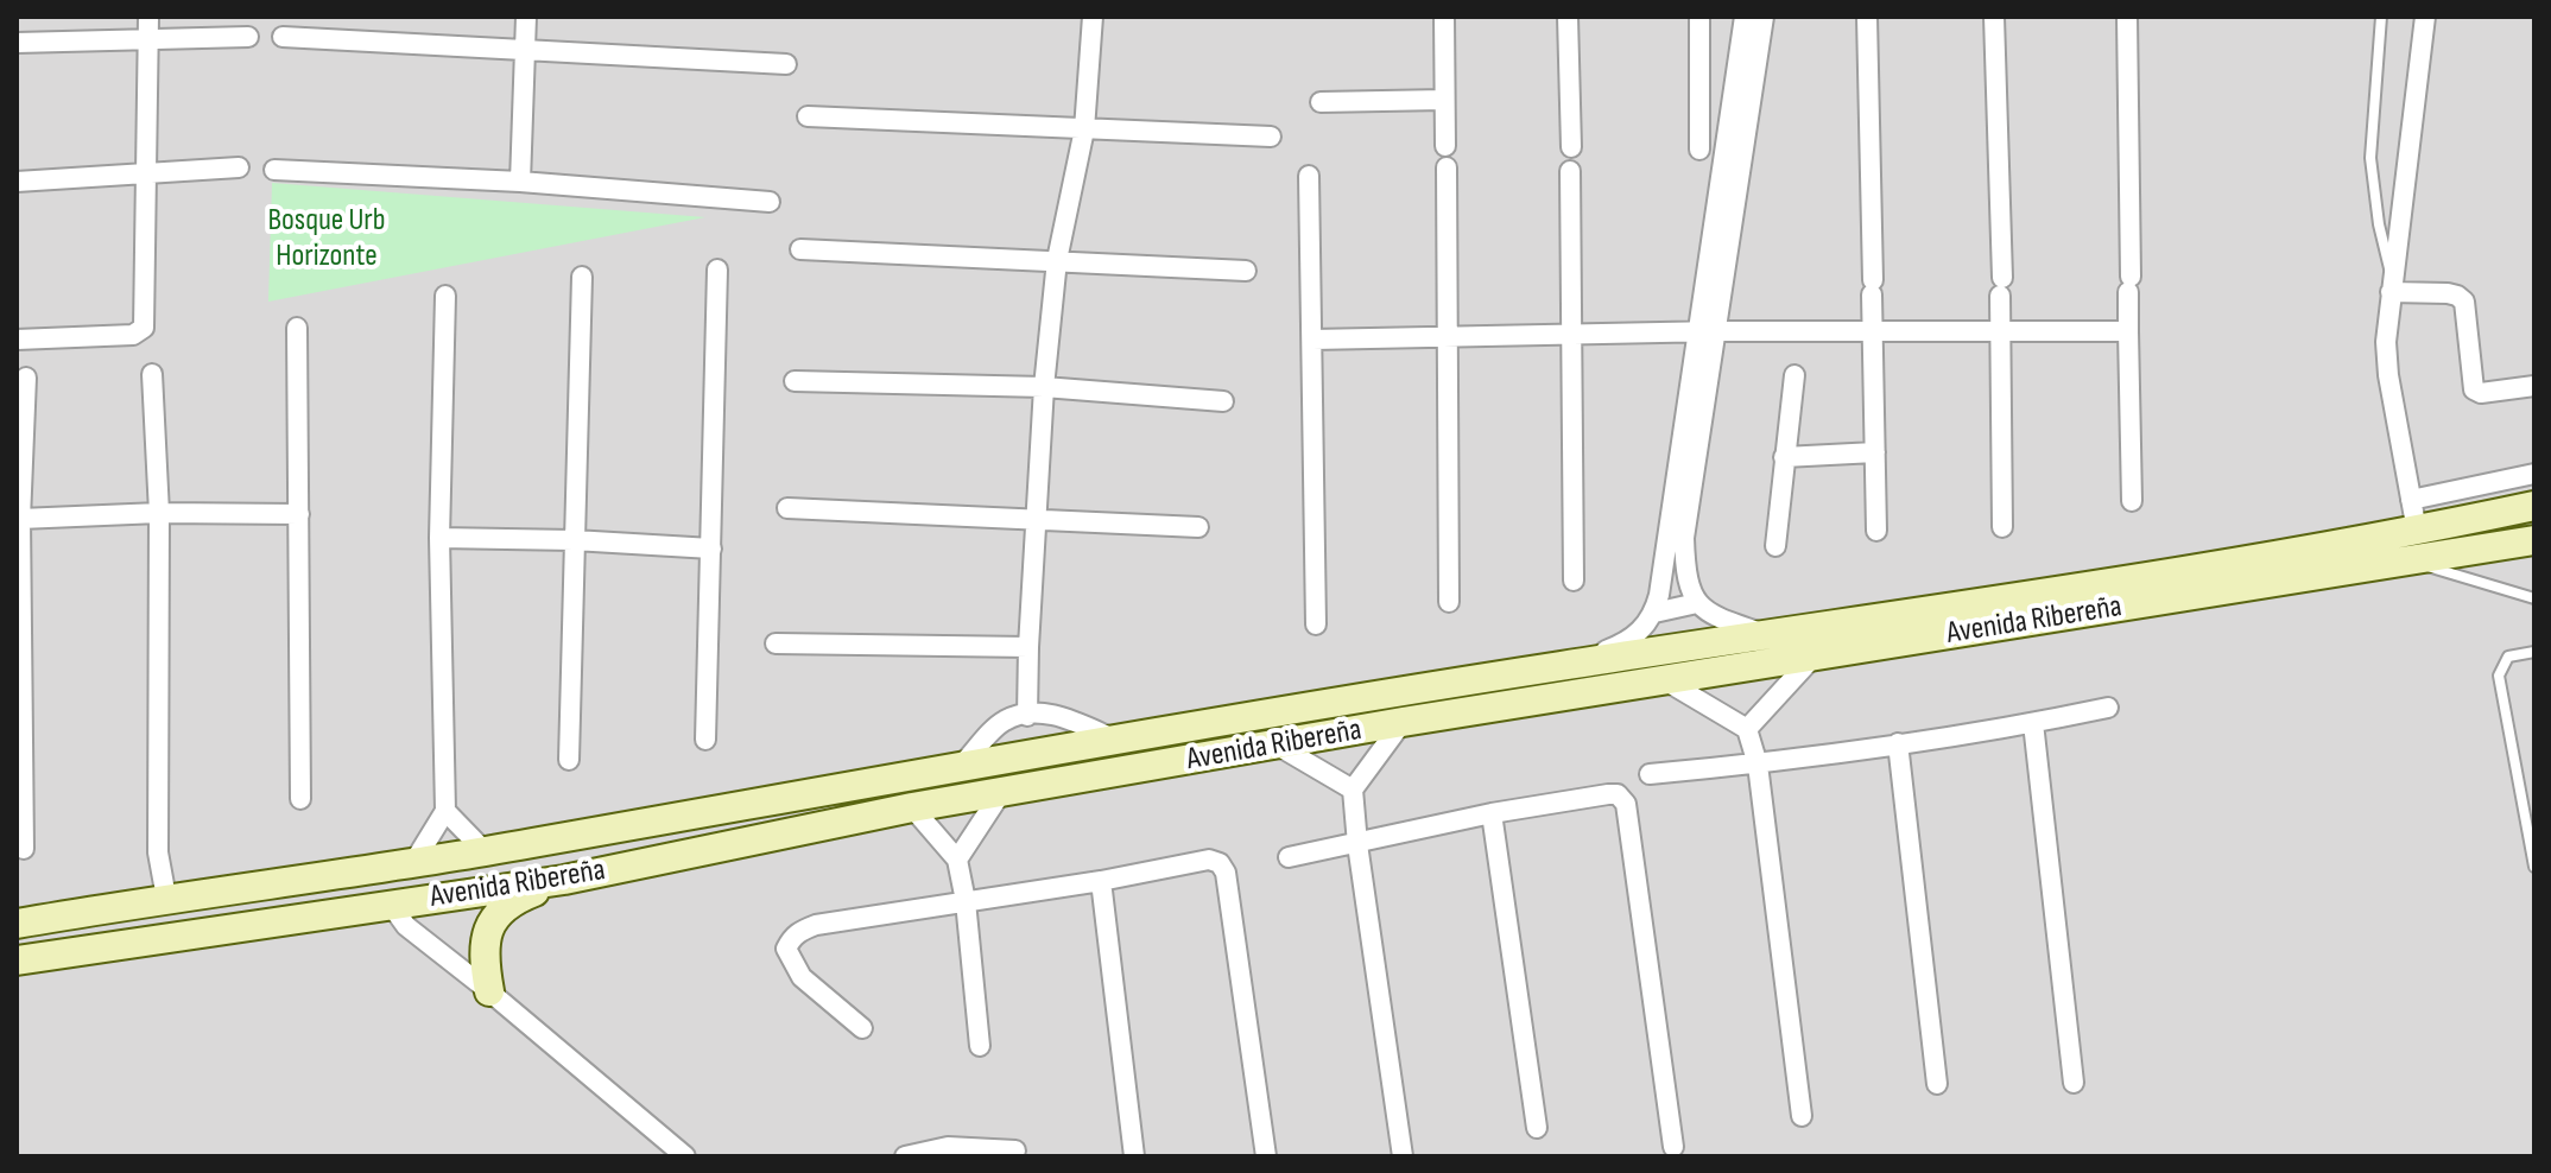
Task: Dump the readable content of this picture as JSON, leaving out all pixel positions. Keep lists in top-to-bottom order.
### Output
{
  "streets": {
    "street": ["Avenida Ribereña"]
  },
  "parks": ["Bosque Urb Horizonte"]
}
